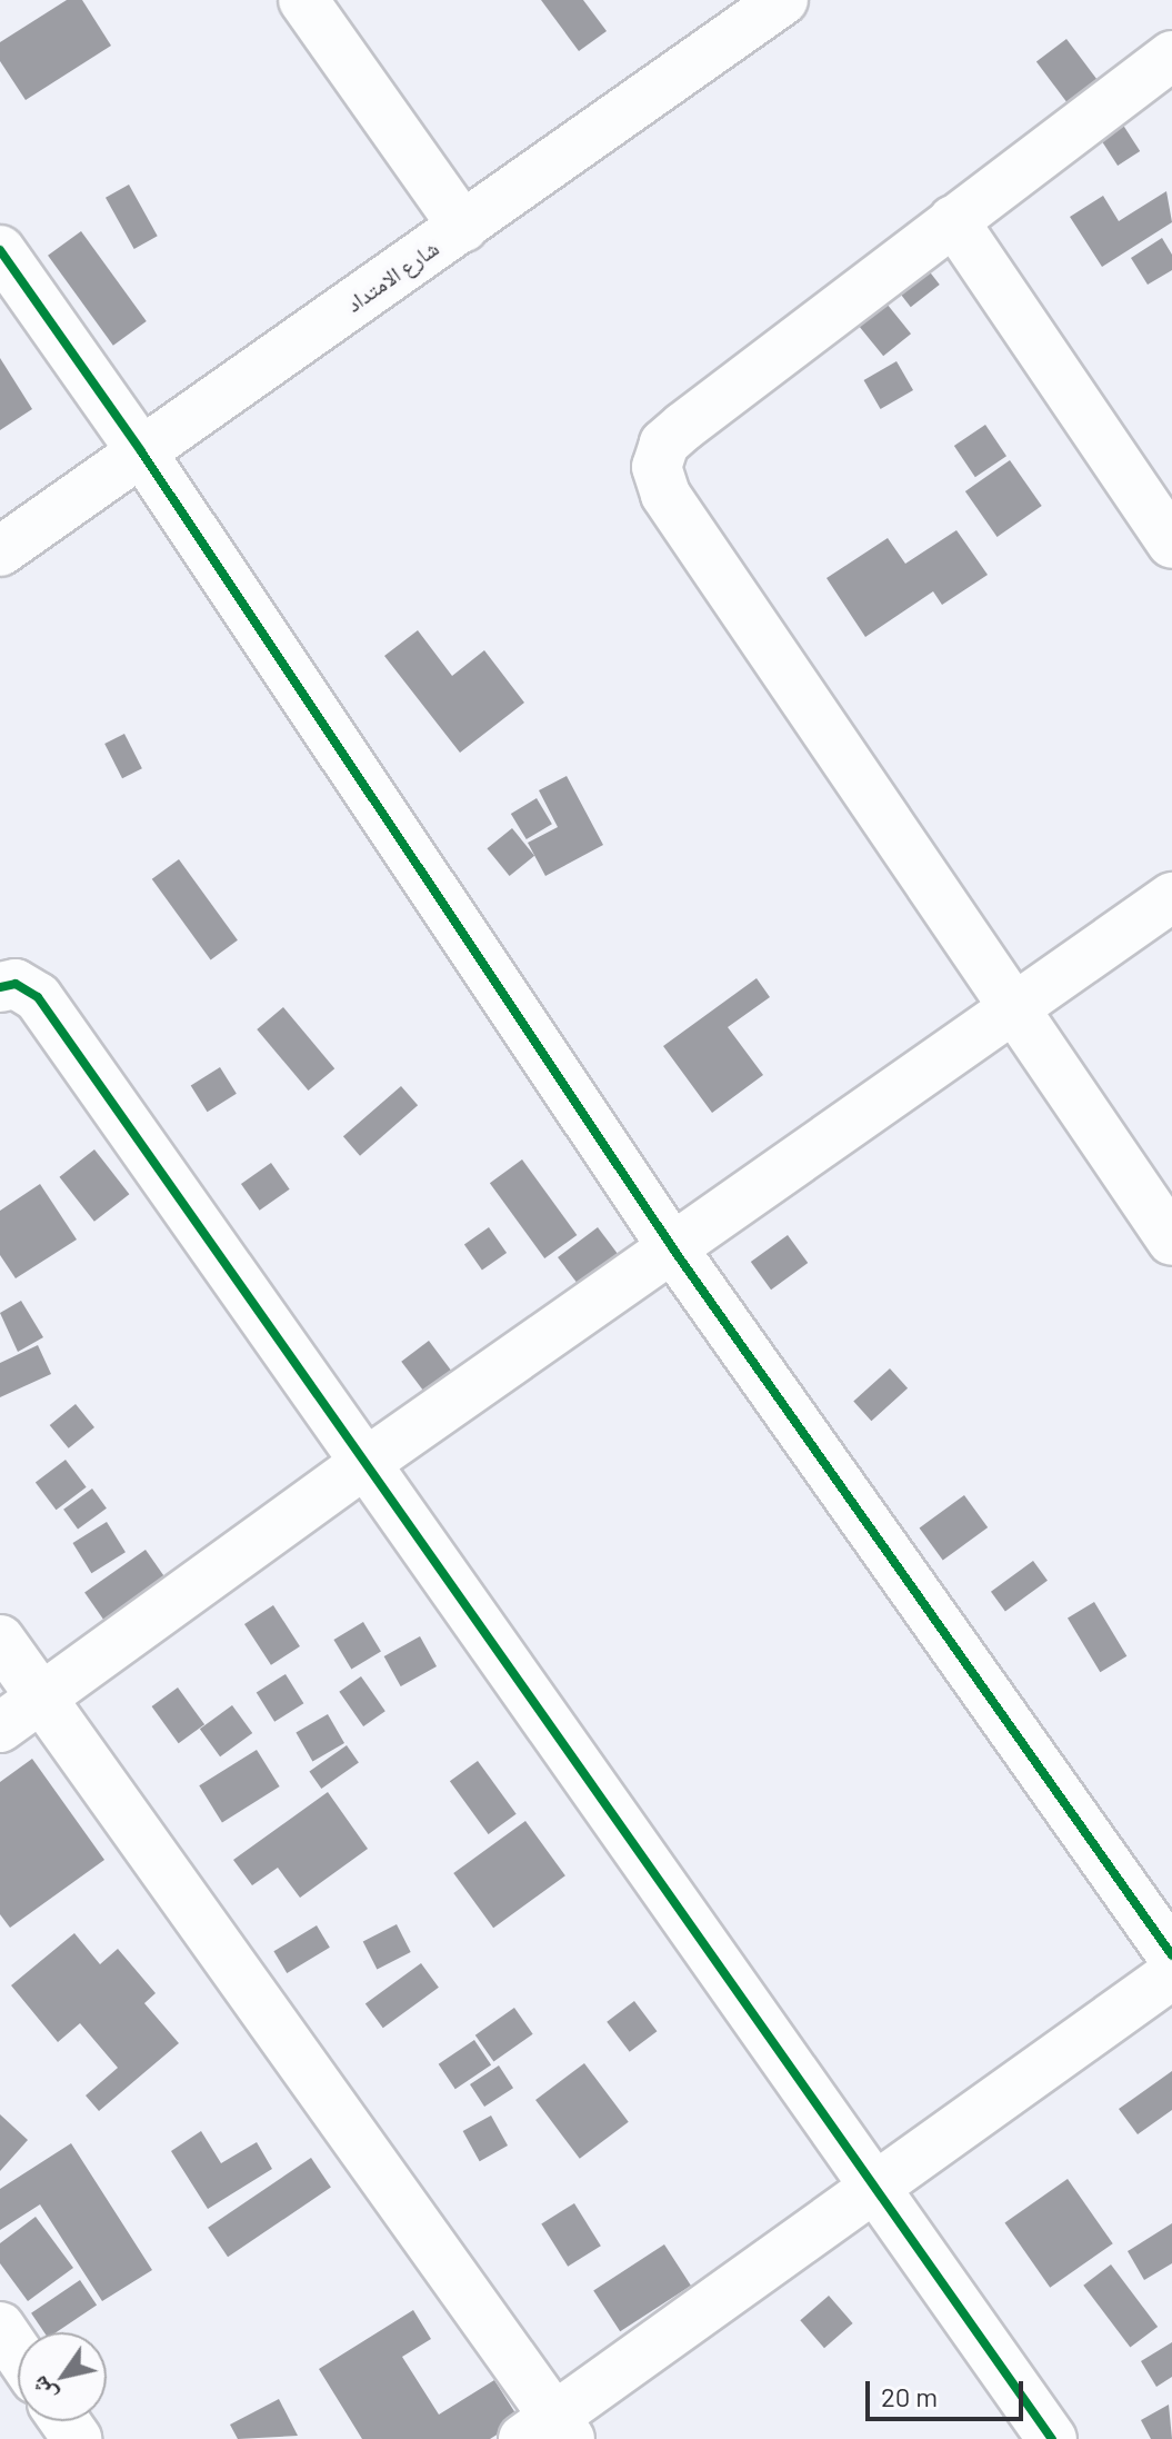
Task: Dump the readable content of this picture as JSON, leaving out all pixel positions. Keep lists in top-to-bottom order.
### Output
{
  "streets": {
    "street": ["شارع الامتداد"]
  },
  "scale_bar": "20 m",
  "north": "bottom left"
}
